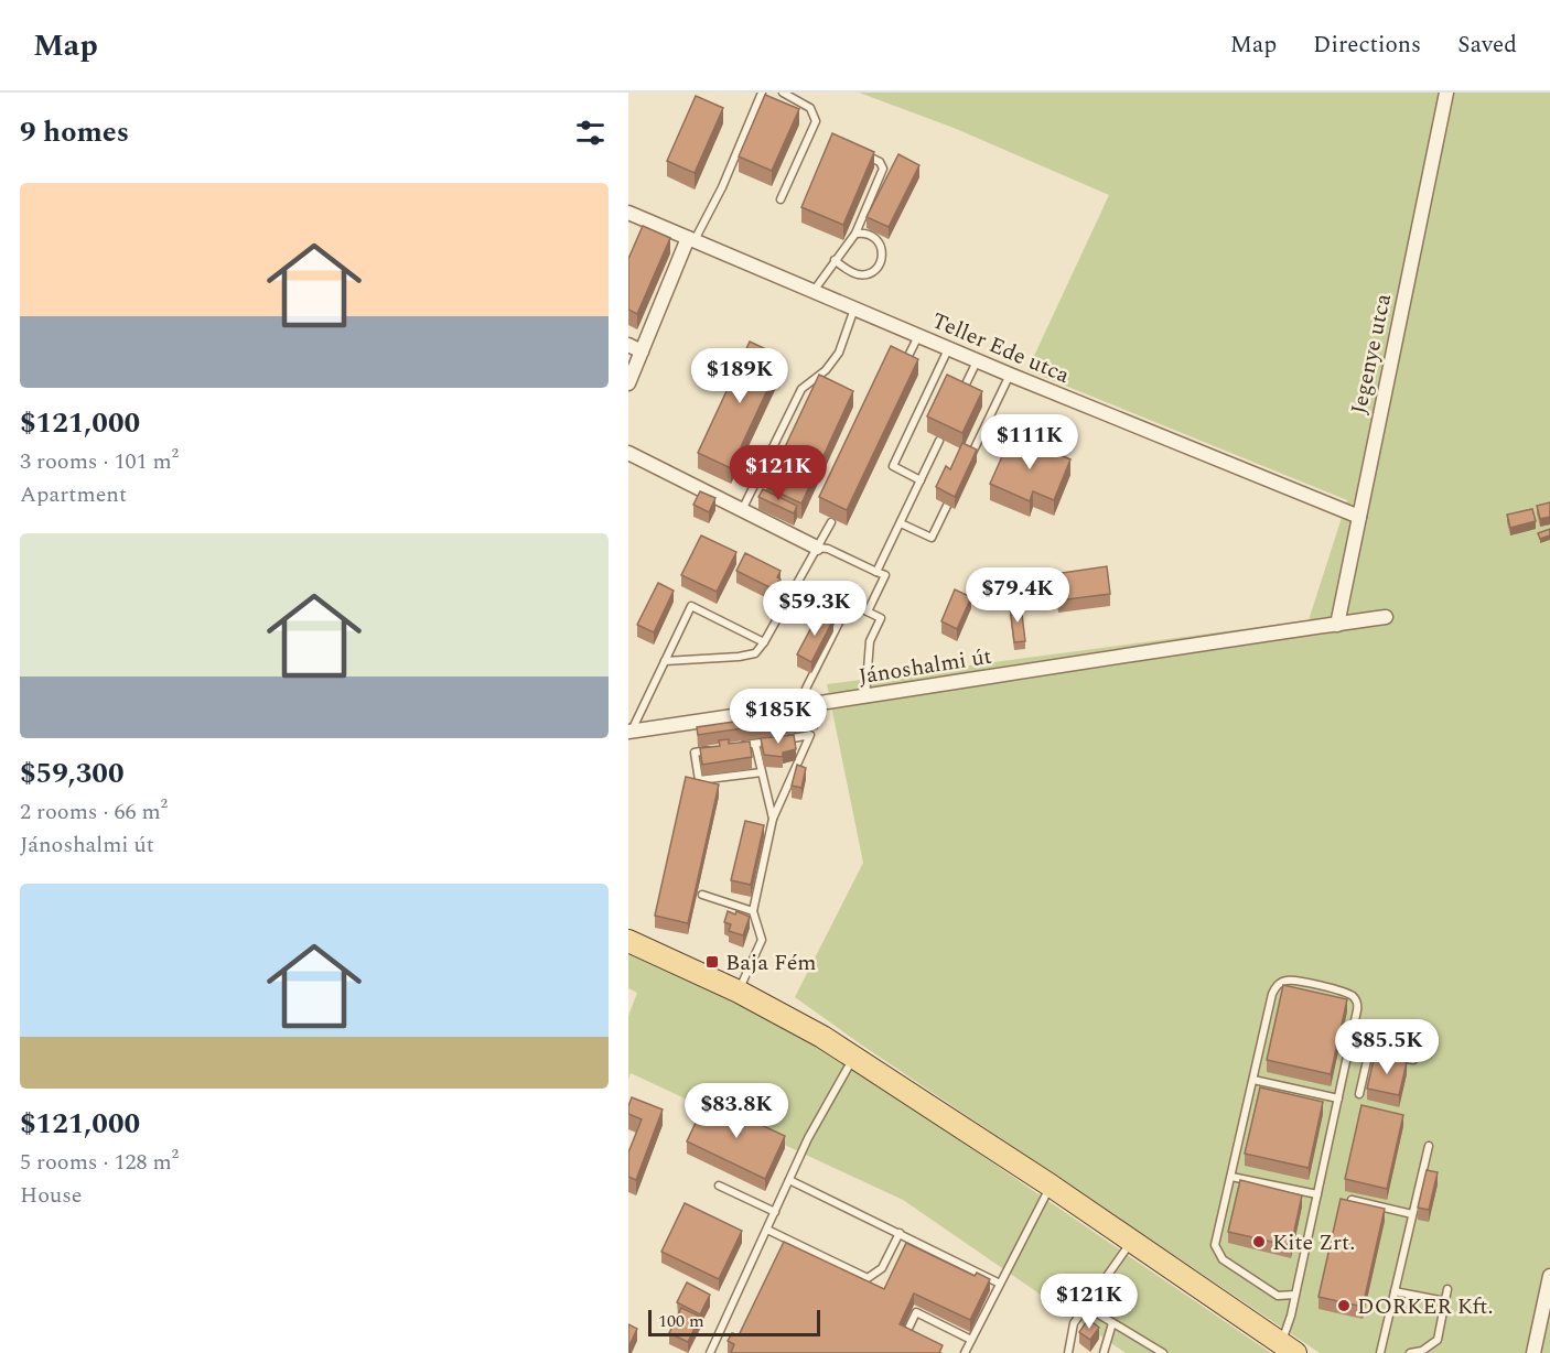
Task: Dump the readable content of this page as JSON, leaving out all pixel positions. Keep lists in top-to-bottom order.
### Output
{
  "streets": {
    "street": ["Teller Ede utca", "Jegenye utca", "Jánoshalmi út"]
  },
  "crossings": [
    ["Teller Ede utca", "Jegenye utca"],
    ["Jegenye utca", "Jánoshalmi út"]
  ],
  "places": {
    "transit": ["Baja Fém"],
    "other": ["Kite Zrt.", "DORKER Kft."]
  },
  "scale_bar": "100 m",
  "page": {
    "header": "Map",
    "nav": ["Map", "Directions", "Saved"],
    "heading": "9 homes",
    "list": [
      {
        "name": "$121,000",
        "note": "3 rooms · 101 m² · Apartment"
      },
      {
        "name": "$59,300",
        "note": "2 rooms · 66 m² · Jánoshalmi út"
      },
      {
        "name": "$121,000",
        "note": "5 rooms · 128 m² · House"
      }
    ],
    "price": [
      "$189K",
      "$111K",
      "$121K",
      "$79.4K",
      "$59.3K",
      "$185K",
      "$85.5K",
      "$83.8K",
      "$121K"
    ],
    "scale": "100 m"
  }
}
